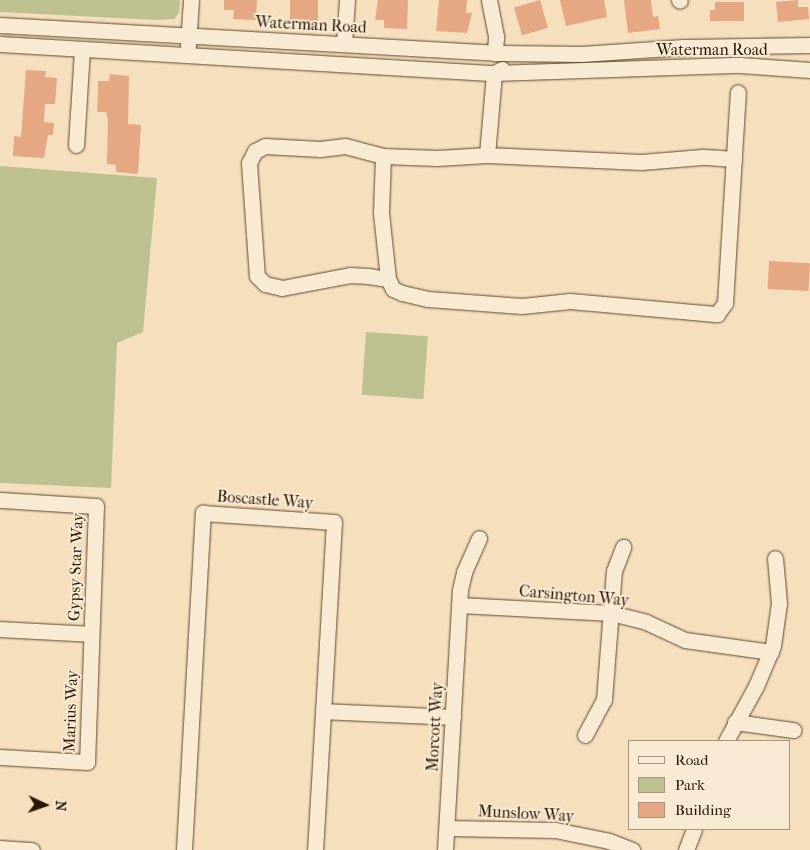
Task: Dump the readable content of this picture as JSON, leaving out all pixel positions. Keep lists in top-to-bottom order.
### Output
{
  "streets": {
    "street": [
      "Waterman Road",
      "Boscastle Way",
      "Gypsy Star Way",
      "Carsington Way",
      "Marius Way",
      "Morcott Way",
      "Munslow Way"
    ]
  },
  "crossings": [
    ["Gypsy Star Way", "Marius Way"],
    ["Carsington Way", "Morcott Way"],
    ["Morcott Way", "Munslow Way"]
  ],
  "legend": ["Road", "Park", "Building"],
  "north": "right"
}
